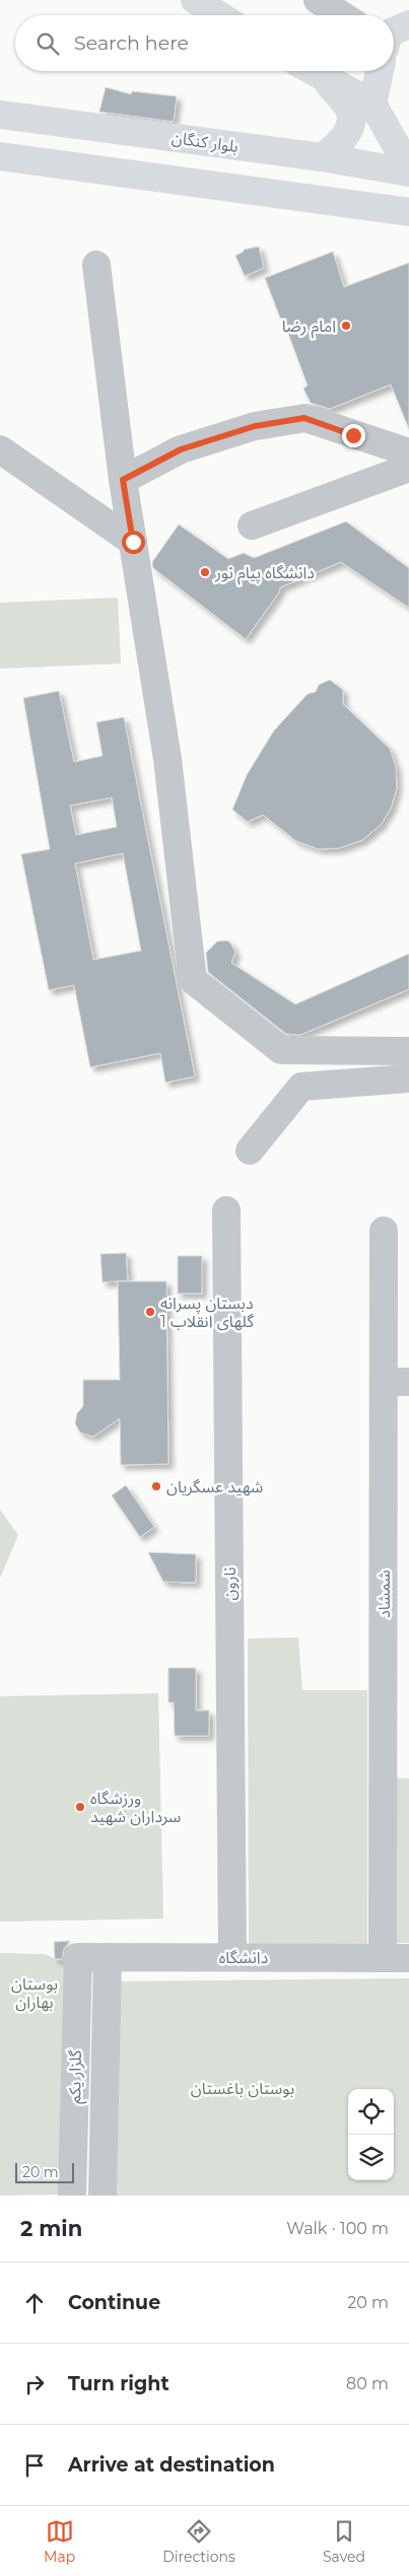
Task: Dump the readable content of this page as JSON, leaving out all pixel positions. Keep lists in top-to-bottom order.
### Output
{
  "streets": {
    "main road": ["بلوار کنگان"],
    "street": [
      "نارون",
      "شمشاد",
      "دانشگاه",
      "گلزار یکم"
    ]
  },
  "crossings": [
    ["نارون", "دانشگاه"],
    ["شمشاد", "دانشگاه"],
    ["دانشگاه", "گلزار یکم"]
  ],
  "parks": ["بوستان بهاران", "بوستان باغستان"],
  "places": [
    "امام رضا",
    "دانشگاه پیام نور",
    "دبستان پسرانه گلهای انقلاب 1",
    "شهید عسگریان",
    "ورزشگاه سرداران شهید"
  ],
  "scale_bar": "20 m",
  "page": {
    "search": "Search here",
    "scale": "20 m",
    "heading": ["2 min", "Walk · 100 m"],
    "list": [
      ["Continue", "20 m"],
      ["Turn right", "80 m"],
      "Arrive at destination"
    ],
    "nav": ["Map", "Directions", "Saved"]
  }
}
